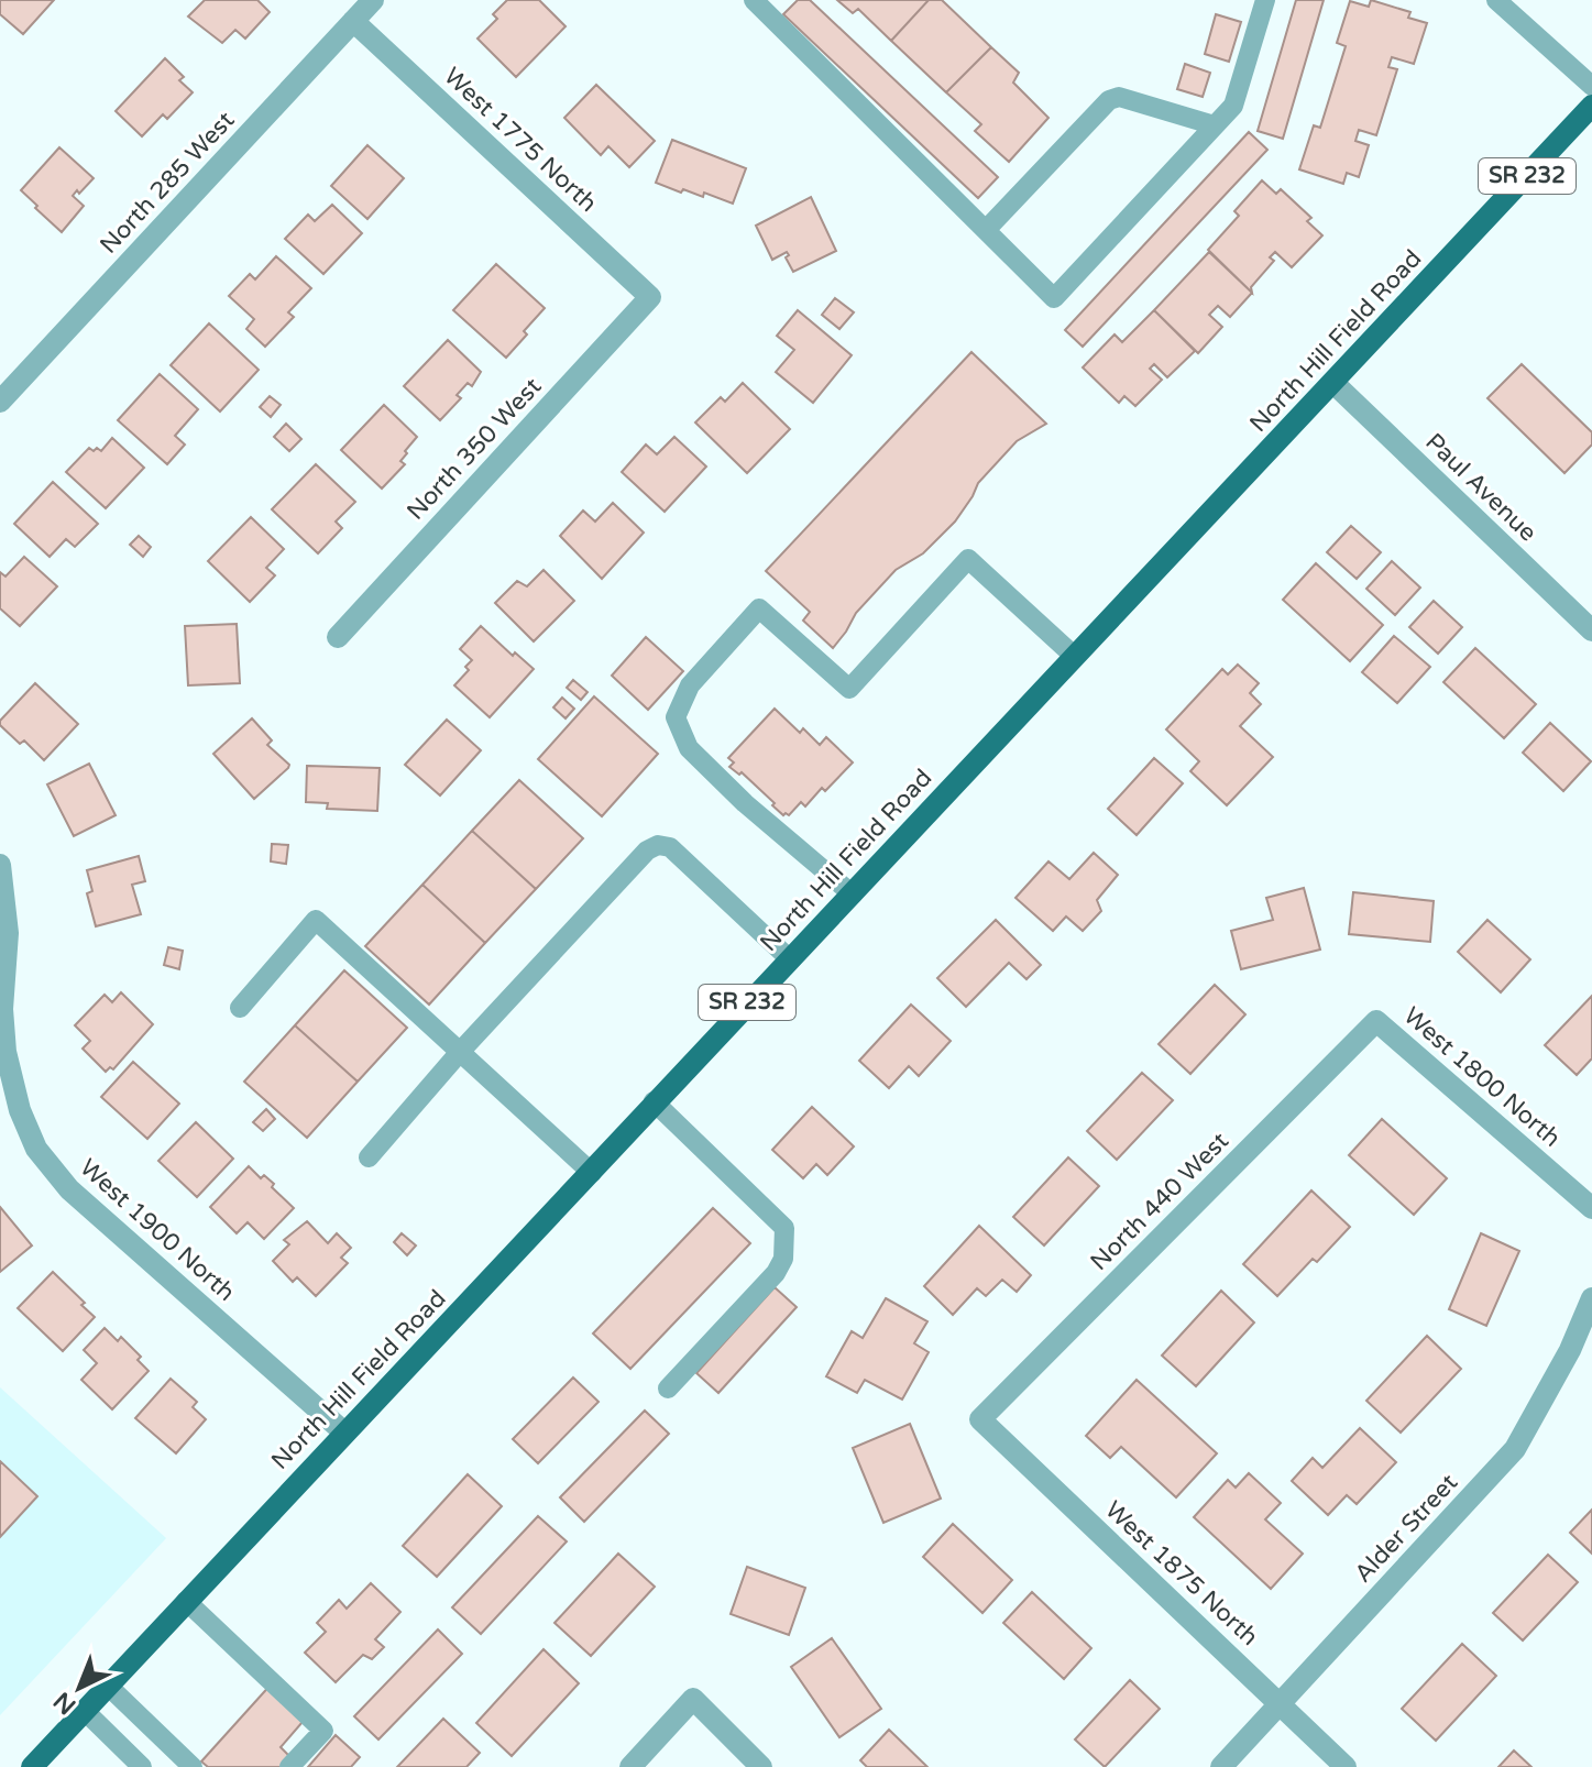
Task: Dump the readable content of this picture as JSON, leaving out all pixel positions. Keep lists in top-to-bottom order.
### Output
{
  "streets": {
    "main road": ["SR 232", "North Hill Field Road"],
    "street": [
      "West 1775 North",
      "North 285 West",
      "North 350 West",
      "Paul Avenue",
      "West 1800 North",
      "North 440 West",
      "West 1900 North",
      "Alder Street",
      "West 1875 North"
    ]
  },
  "crossings": [
    ["West 1775 North", "North 285 West"],
    ["West 1775 North", "North 350 West"],
    ["North Hill Field Road", "Paul Avenue"],
    ["North Hill Field Road", "West 1900 North"],
    ["West 1800 North", "North 440 West"],
    ["North 440 West", "West 1875 North"],
    ["Alder Street", "West 1875 North"]
  ],
  "north": "bottom left"
}
